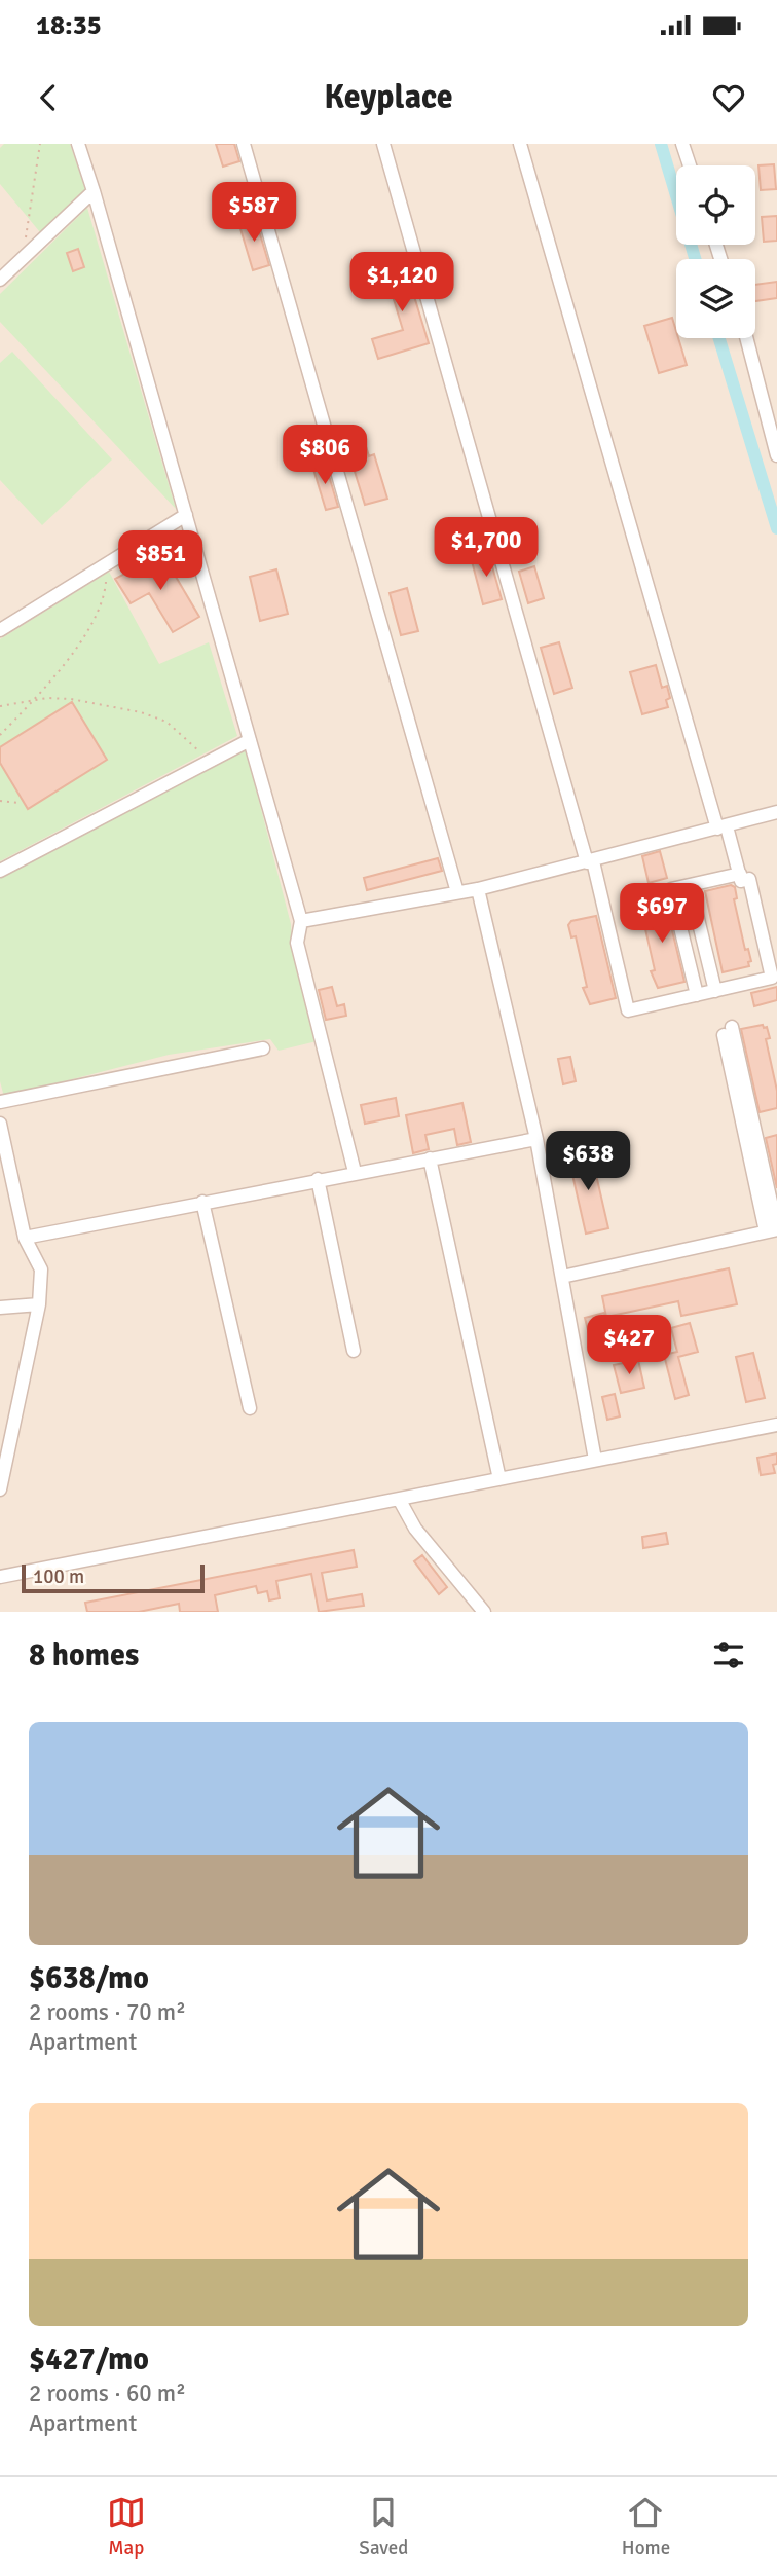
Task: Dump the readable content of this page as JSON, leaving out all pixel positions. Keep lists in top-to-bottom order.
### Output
{
  "scale_bar": "100 m",
  "page": {
    "status": "18:35",
    "header": "Keyplace",
    "price": [
      "$587",
      "$1,120",
      "$806",
      "$1,700",
      "$851",
      "$697",
      "$638",
      "$427"
    ],
    "scale": "100 m",
    "heading": "8 homes",
    "list": [
      {
        "name": "$638/mo",
        "note": "2 rooms · 70 m² · Apartment"
      },
      {
        "name": "$427/mo",
        "note": "2 rooms · 60 m² · Apartment"
      }
    ],
    "tabs": ["Map", "Saved", "Home"]
  }
}
